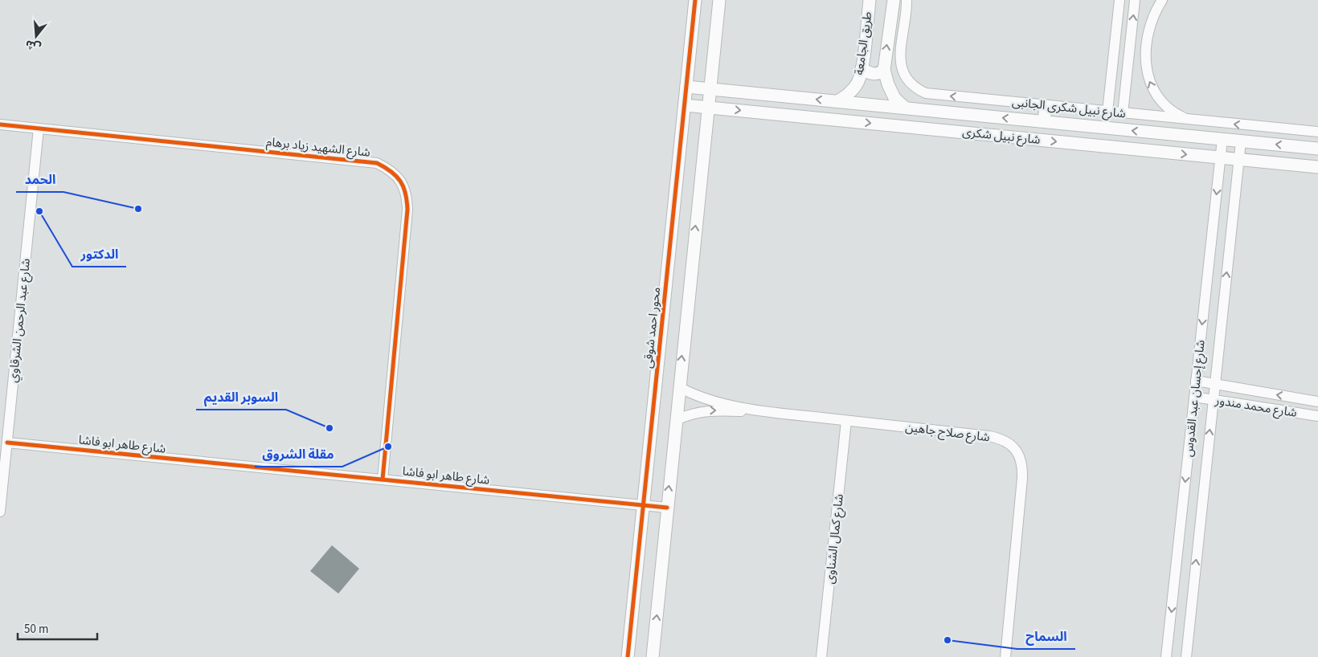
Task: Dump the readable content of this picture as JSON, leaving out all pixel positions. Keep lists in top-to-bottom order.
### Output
{
  "streets": {
    "street": [
      "طريق الجامعة",
      "شارع نبيل شكرى الجانبى",
      "شارع نبيل شكرى",
      "شارع الشهيد زياد برهام",
      "شارع عبد الرحمن الشرقاوي",
      "محور احمد شوقى",
      "شارع إحسان عبد القدوس",
      "شارع محمد مندور",
      "شارع صلاح جاهين",
      "شارع طاهر ابو فاشا",
      "شارع كمال الشناوى"
    ]
  },
  "crossings": [
    ["طريق الجامعة", "شارع نبيل شكرى"],
    ["شارع نبيل شكرى", "محور احمد شوقى"],
    ["شارع نبيل شكرى", "شارع إحسان عبد القدوس"],
    ["شارع الشهيد زياد برهام", "شارع عبد الرحمن الشرقاوي"],
    ["شارع الشهيد زياد برهام", "شارع طاهر ابو فاشا"],
    ["شارع عبد الرحمن الشرقاوي", "شارع طاهر ابو فاشا"],
    ["محور احمد شوقى", "شارع طاهر ابو فاشا"],
    ["شارع إحسان عبد القدوس", "شارع محمد مندور"],
    ["شارع صلاح جاهين", "شارع كمال الشناوى"]
  ],
  "one_way": ["شارع نبيل شكرى الجانبى"],
  "places": [
    "الحمد",
    "الدكتور",
    "السوبر القديم",
    "مقلة الشروق",
    "السماح"
  ],
  "scale_bar": "50 m",
  "north": "bottom"
}
